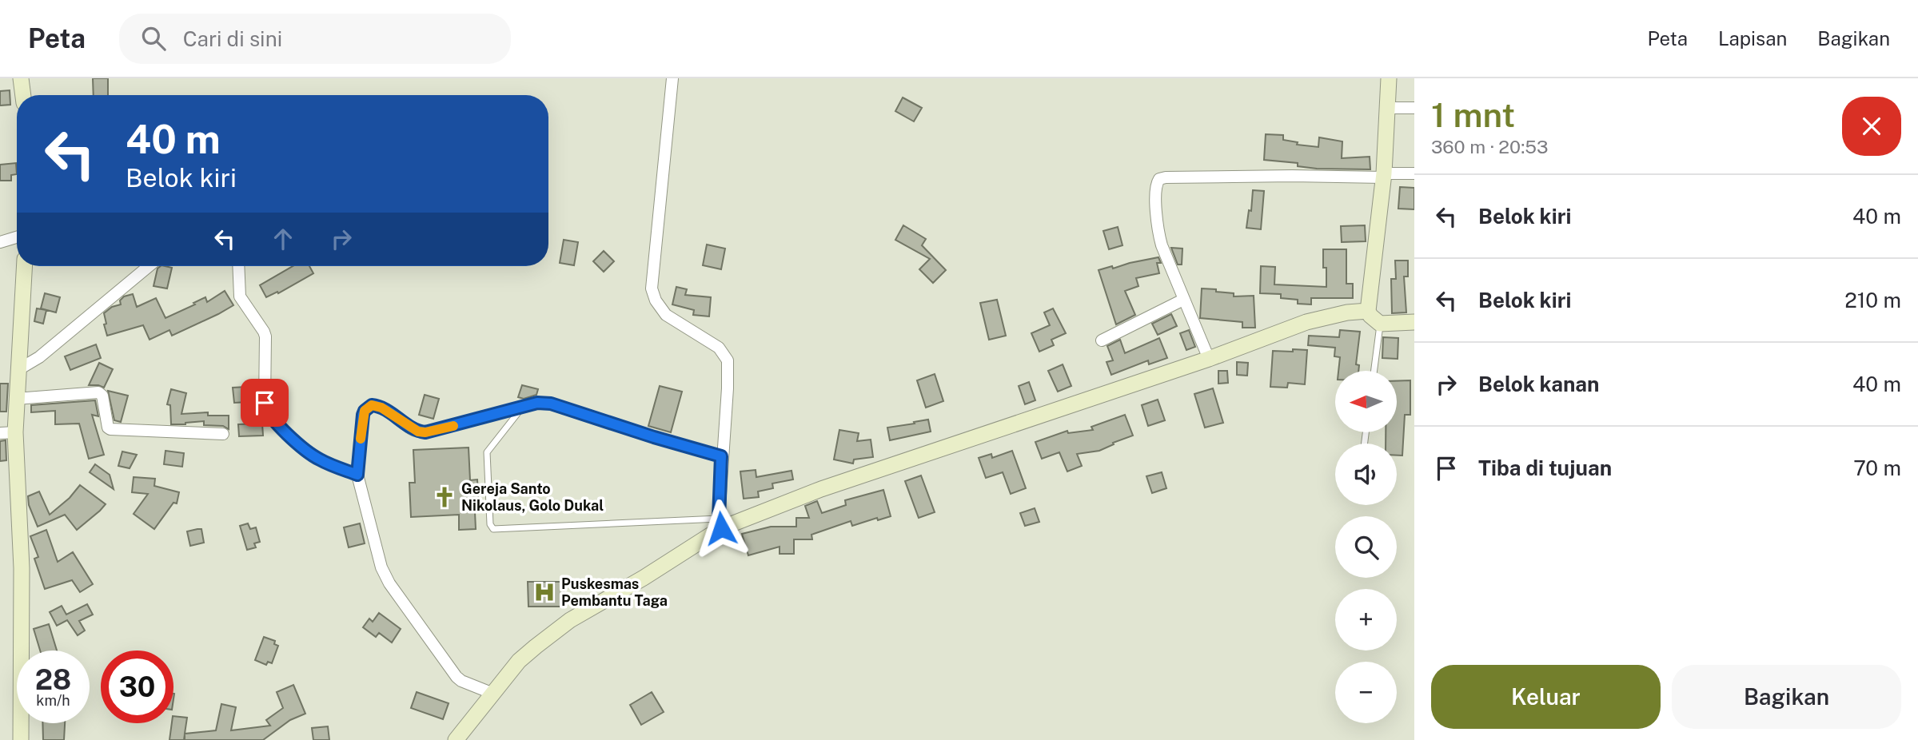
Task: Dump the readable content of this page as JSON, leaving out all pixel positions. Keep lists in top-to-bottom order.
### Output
{
  "places": {
    "church": ["Gereja Santo Nikolaus, Golo Dukal"],
    "hospital": ["Puskesmas Pembantu Taga"]
  },
  "north": "left",
  "page": {
    "header": "Peta",
    "search": "Cari di sini",
    "nav": ["Peta", "Lapisan", "Bagikan"],
    "heading": ["1 mnt", "360 m · 20:53"],
    "turn": ["40 m", "Belok kiri"],
    "list": [
      {
        "name": "Belok kiri",
        "value": "40 m"
      },
      {
        "name": "Belok kiri",
        "value": "210 m"
      },
      {
        "name": "Belok kanan",
        "value": "40 m"
      },
      {
        "name": "Tiba di tujuan",
        "value": "70 m"
      }
    ],
    "map_buttons": ["+", "−"],
    "speed": "28 km/h",
    "limit": "30",
    "buttons": ["Keluar", "Bagikan"]
  }
}
